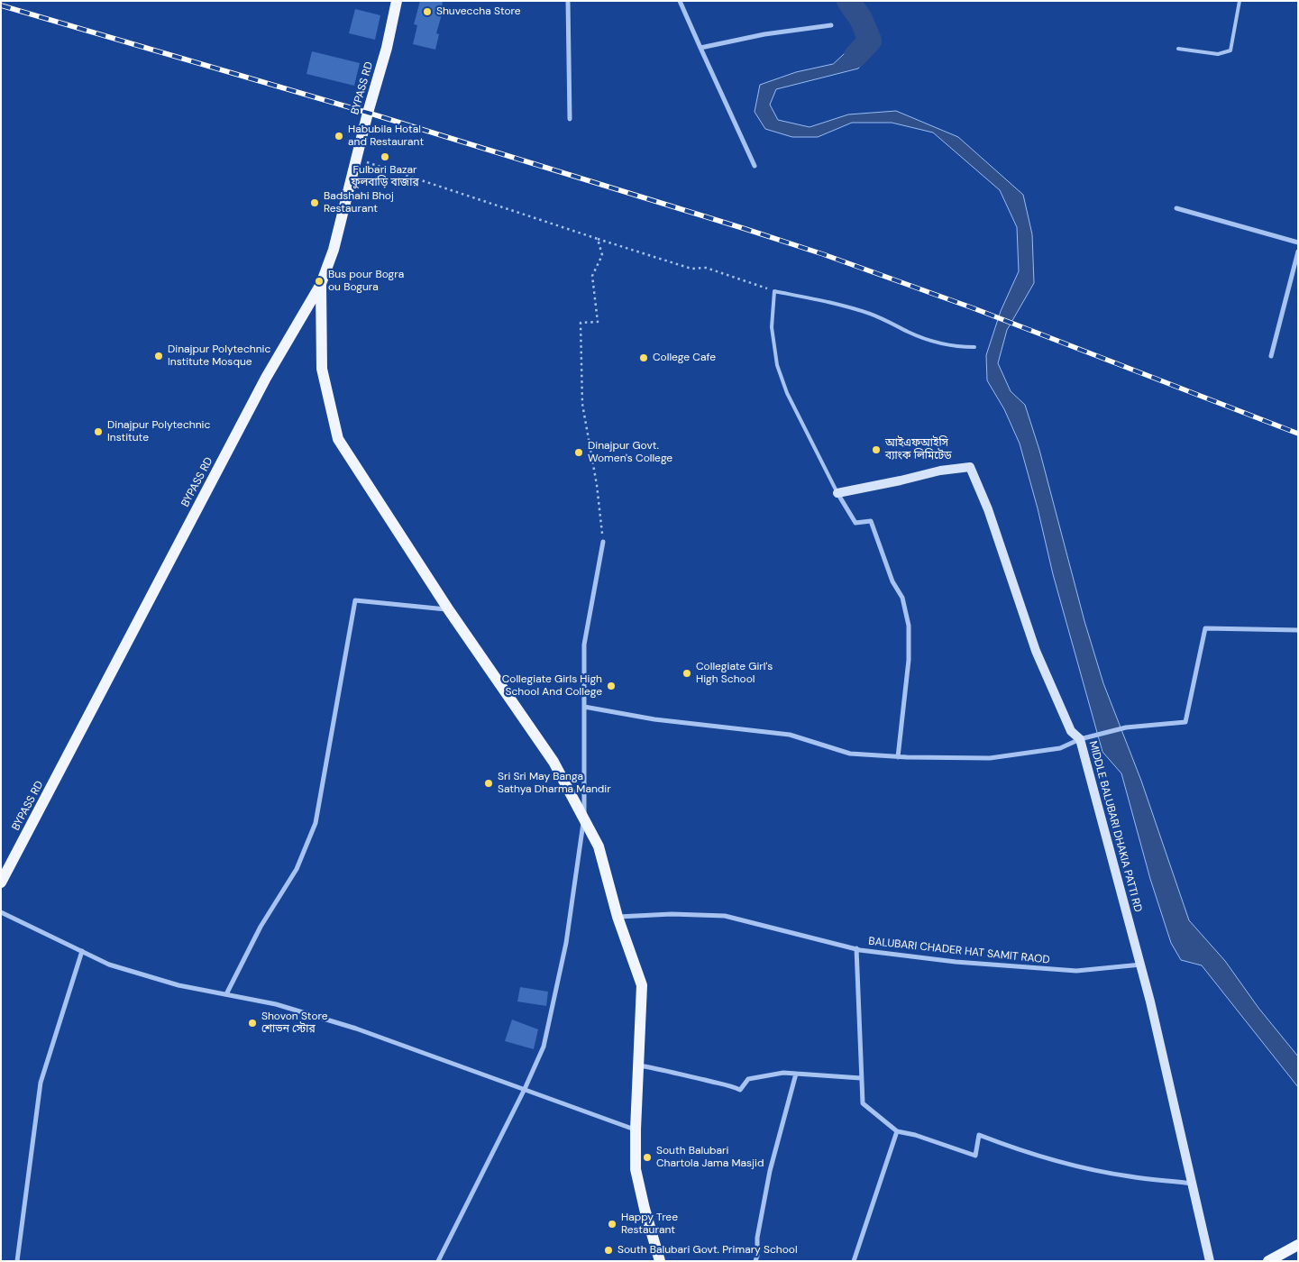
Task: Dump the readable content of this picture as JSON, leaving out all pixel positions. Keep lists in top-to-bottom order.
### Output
{
  "streets": {
    "main road": ["BYPASS RD"],
    "street": ["MIDDLE BALUBARI DHAKIA PATTI RD", "BALUBARI CHADER HAT SAMIT RAOD"]
  },
  "crossings": [
    ["MIDDLE BALUBARI DHAKIA PATTI RD", "BALUBARI CHADER HAT SAMIT RAOD"]
  ],
  "places": [
    "Shuveccha Store",
    "Habubila Hotal and Restaurant",
    "Fulbari Bazar ফুলবাড়ি বাজার",
    "Badshahi Bhoj Restaurant",
    "Bus pour Bogra ou Bogura",
    "Dinajpur Polytechnic Institute Mosque",
    "College Cafe",
    "Dinajpur Polytechnic Institute",
    "আইএফআইসি ব্যাংক লিমিটেড",
    "Dinajpur Govt. Women's College",
    "Collegiate Girl's High School",
    "Collegiate Girls High School And College",
    "Sri Sri May Banga Sathya Dharma Mandir",
    "Shovon Store শোভন স্টোর",
    "South Balubari Chartola Jama Masjid",
    "Happy Tree Restaurant",
    "South Balubari Govt. Primary School"
  ]
}
